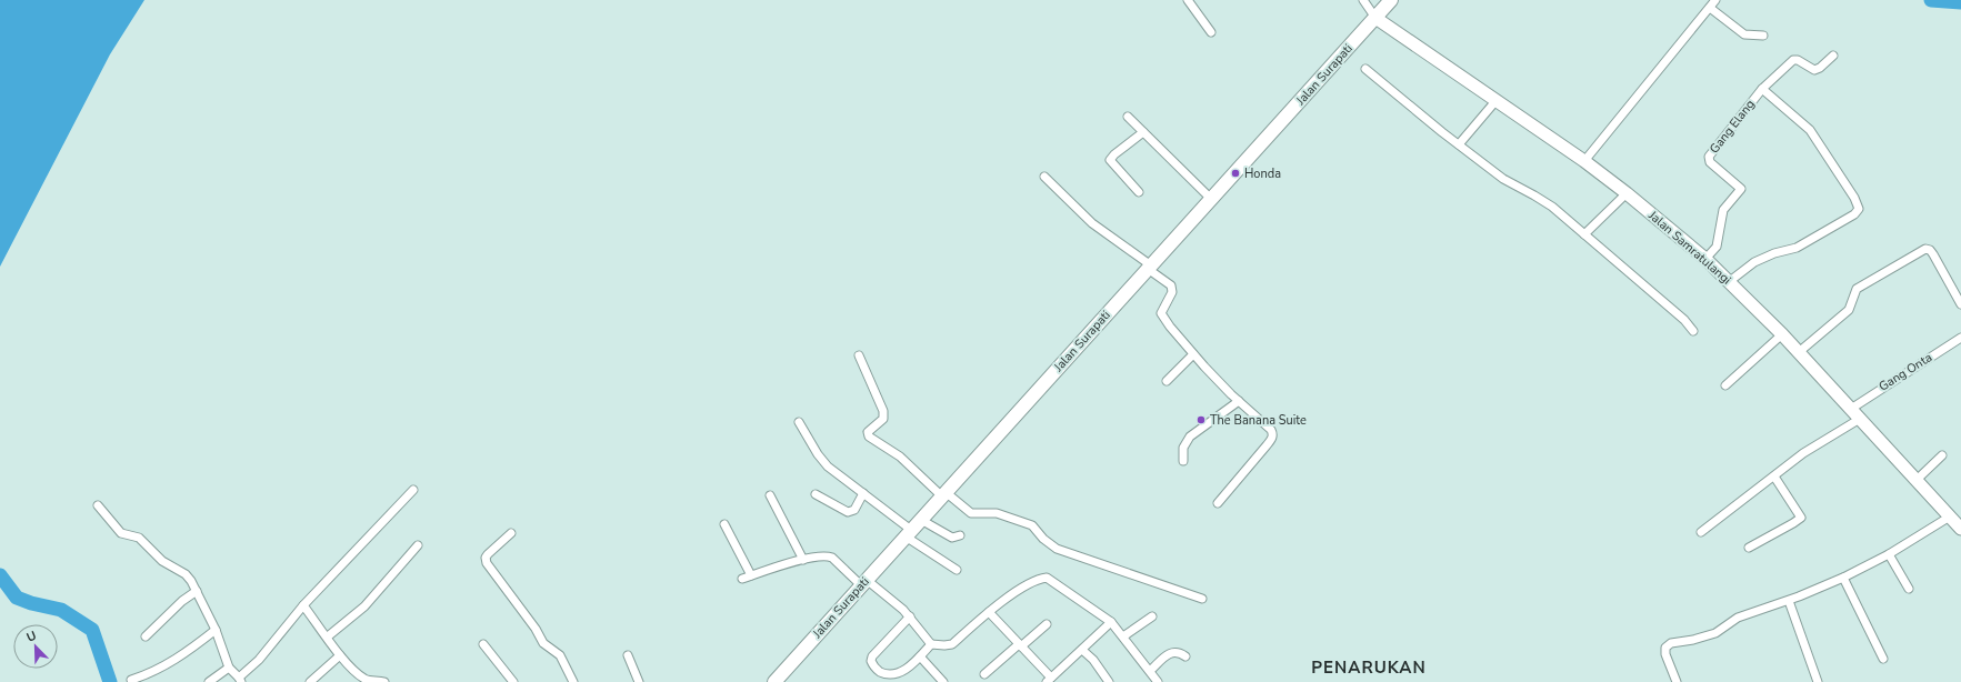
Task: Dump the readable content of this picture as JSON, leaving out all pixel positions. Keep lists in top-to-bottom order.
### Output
{
  "streets": {
    "highway": ["Jalan Surapati"],
    "main road": ["Jalan Samratulangi"],
    "street": ["Gang Elang", "Gang Onta"]
  },
  "crossings": [
    ["Jalan Surapati", "Jalan Samratulangi"],
    ["Gang Elang", "Jalan Samratulangi"],
    ["Jalan Samratulangi", "Gang Onta"]
  ],
  "districts": ["PENARUKAN"],
  "places": ["Honda", "The Banana Suite"],
  "north": "top left"
}
